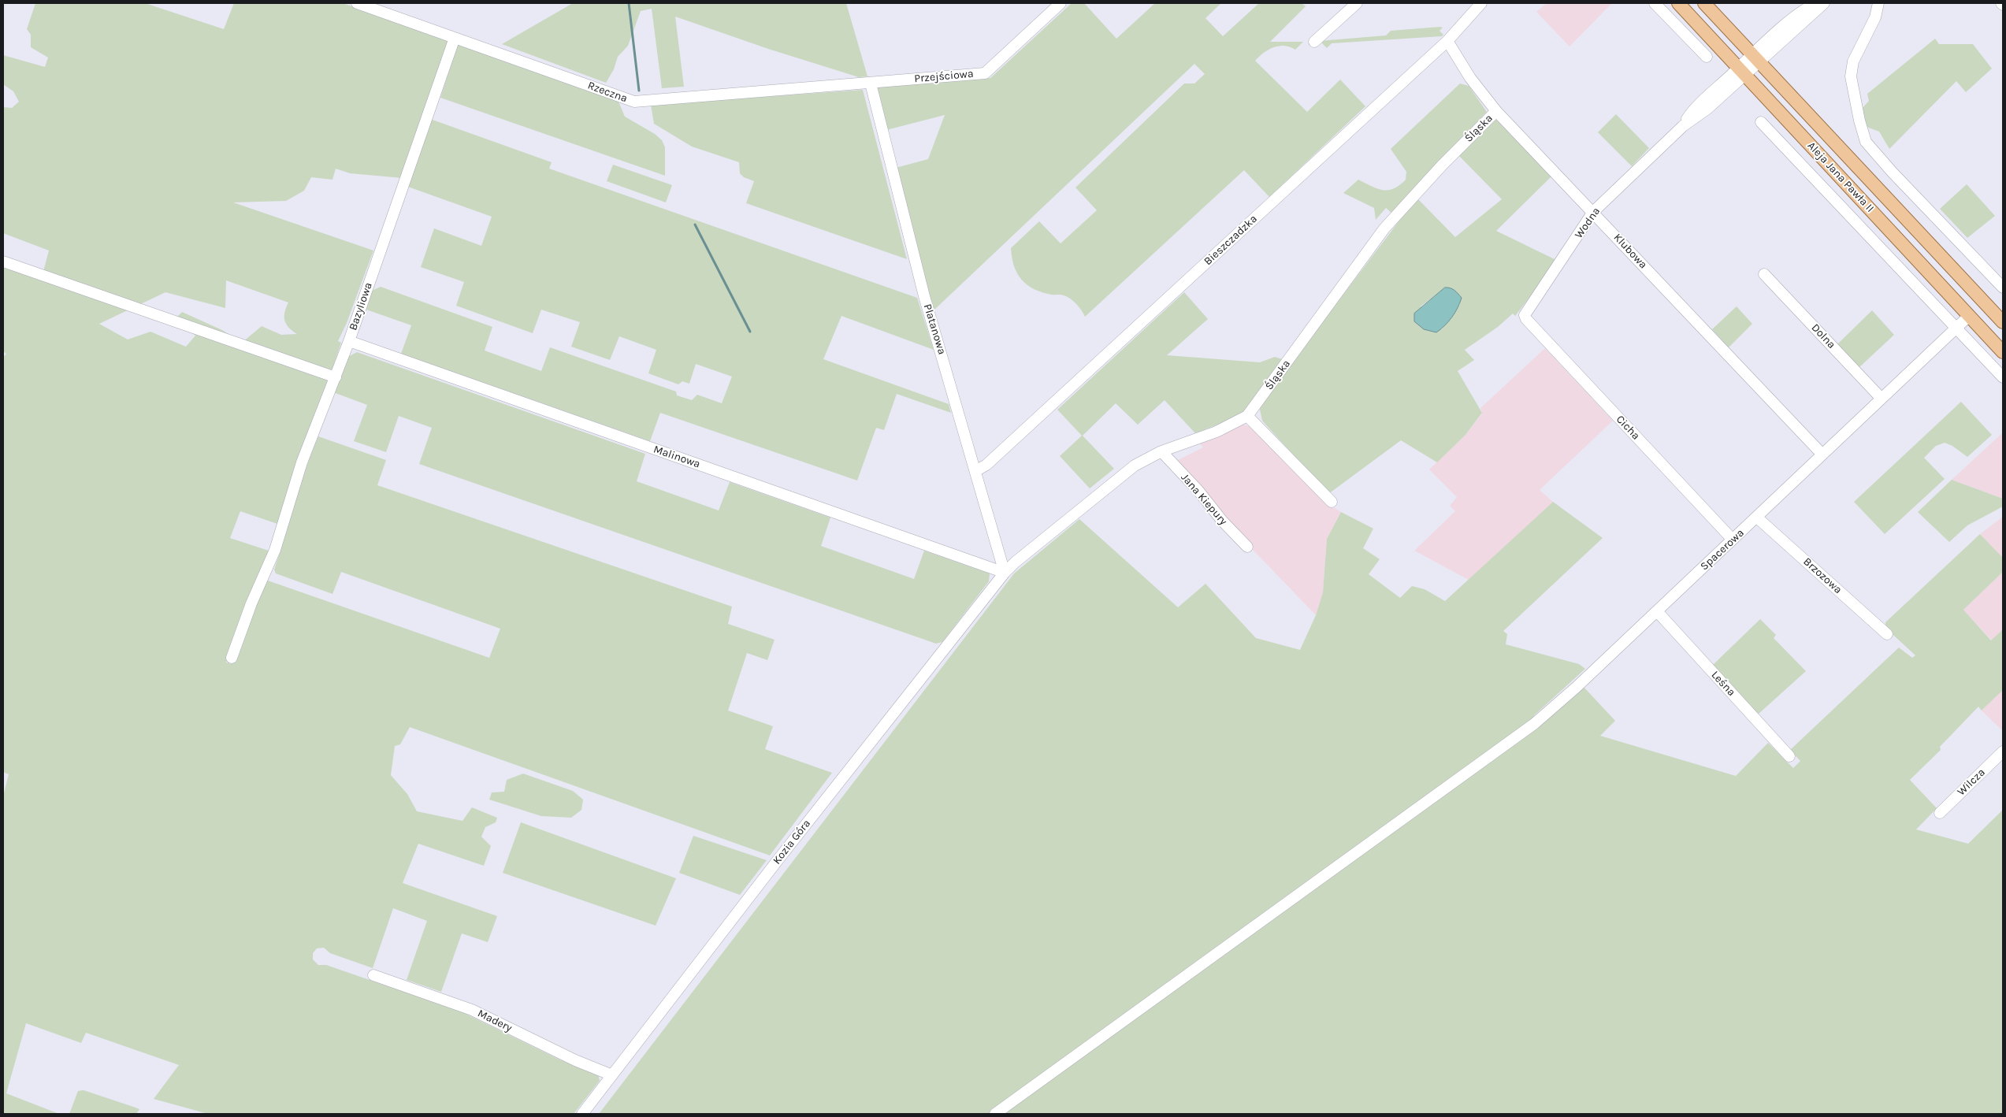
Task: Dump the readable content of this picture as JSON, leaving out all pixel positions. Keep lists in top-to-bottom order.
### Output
{
  "streets": {
    "main road": ["Aleja Jana Pawła II"],
    "street": [
      "Przejściowa",
      "Rzeczna",
      "Śląska",
      "Wodna",
      "Bieszczadzka",
      "Klubowa",
      "Bazyliowa",
      "Platanowa",
      "Dolna",
      "Cicha",
      "Malinowa",
      "Jana Kiepury",
      "Spacerowa",
      "Brzozowa",
      "Leśna",
      "Wilcza",
      "Kozia Góra",
      "Madery"
    ]
  },
  "crossings": [
    ["Przejściowa", "Rzeczna"],
    ["Przejściowa", "Platanowa"],
    ["Rzeczna", "Bazyliowa"],
    ["Rzeczna", "Platanowa"],
    ["Śląska", "Klubowa"],
    ["Śląska", "Platanowa"],
    ["Śląska", "Malinowa"],
    ["Śląska", "Jana Kiepury"],
    ["Śląska", "Kozia Góra"],
    ["Aleja Jana Pawła II", "Wodna"],
    ["Aleja Jana Pawła II", "Spacerowa"],
    ["Wodna", "Klubowa"],
    ["Wodna", "Cicha"],
    ["Bieszczadzka", "Klubowa"],
    ["Bieszczadzka", "Platanowa"],
    ["Klubowa", "Spacerowa"],
    ["Bazyliowa", "Malinowa"],
    ["Platanowa", "Malinowa"],
    ["Platanowa", "Kozia Góra"],
    ["Dolna", "Spacerowa"],
    ["Cicha", "Spacerowa"],
    ["Malinowa", "Kozia Góra"],
    ["Spacerowa", "Brzozowa"],
    ["Spacerowa", "Leśna"],
    ["Kozia Góra", "Madery"]
  ]
}
